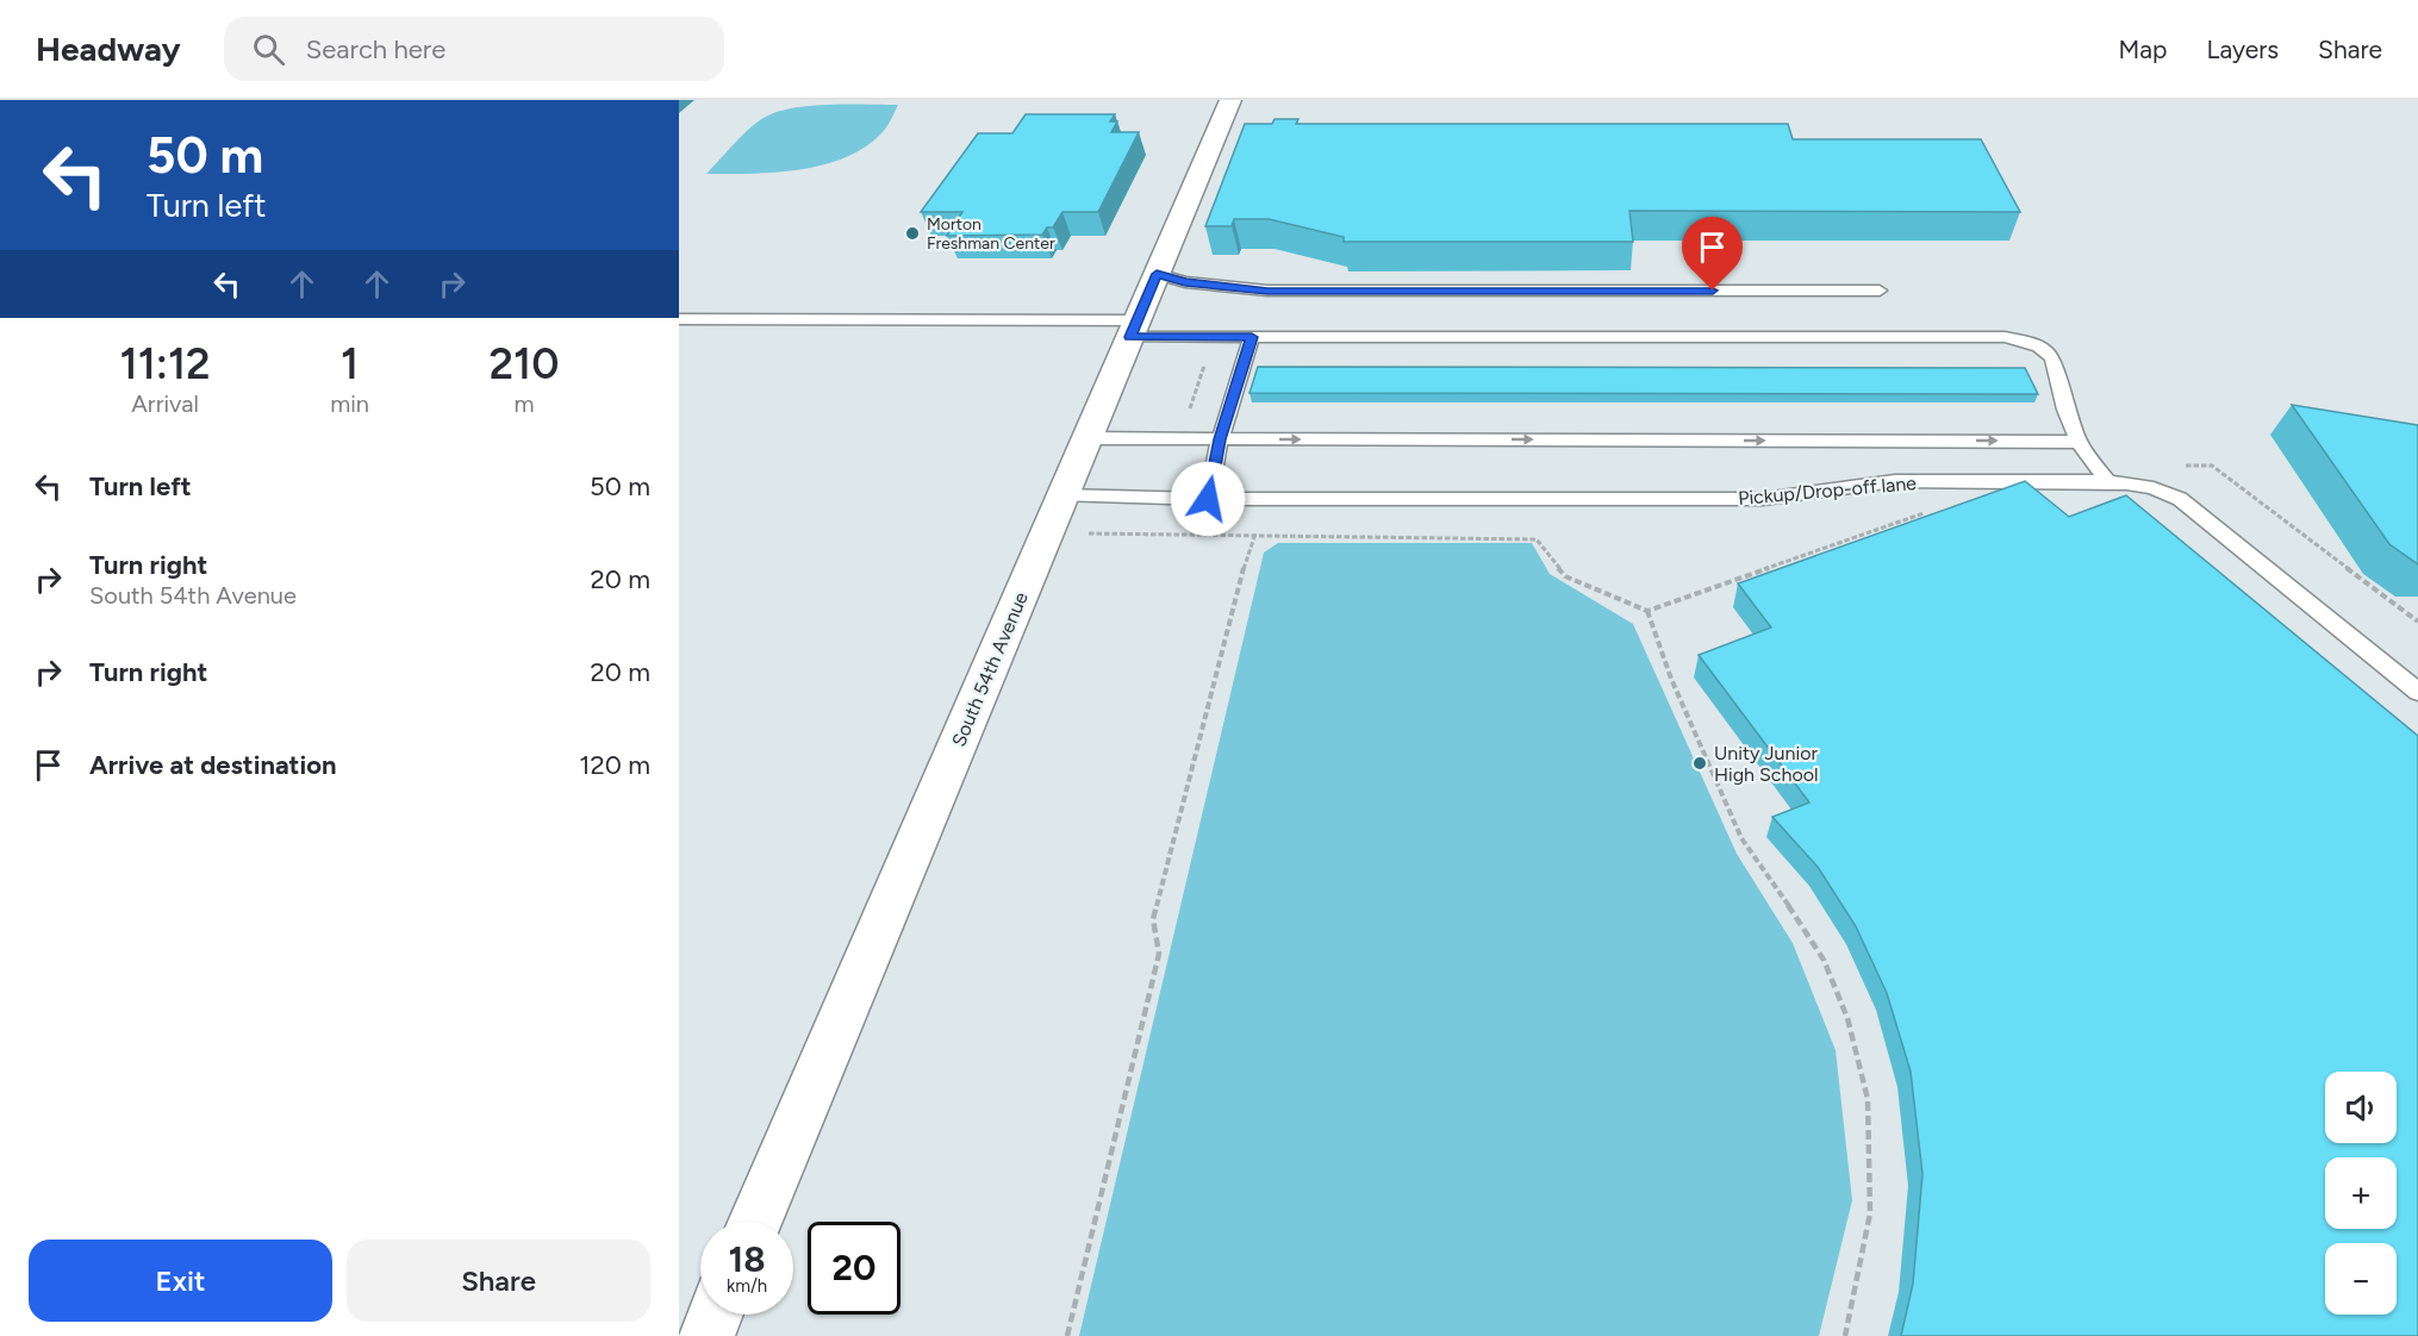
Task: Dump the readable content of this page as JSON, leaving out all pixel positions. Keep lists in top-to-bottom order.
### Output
{
  "streets": {
    "street": ["South 54th Avenue"],
    "lane": ["Pickup/Drop-off lane"]
  },
  "crossings": [
    ["Pickup/Drop-off lane", "South 54th Avenue"]
  ],
  "places": ["Morton Freshman Center", "Unity Junior High School"],
  "page": {
    "header": "Headway",
    "search": "Search here",
    "nav": ["Map", "Layers", "Share"],
    "turn": ["50 m", "Turn left"],
    "eta": [
      "11:12",
      "Arrival",
      "1",
      "min",
      "210",
      "m"
    ],
    "list": [
      {
        "name": "Turn left",
        "value": "50 m"
      },
      {
        "name": "Turn right",
        "note": "South 54th Avenue",
        "value": "20 m"
      },
      {
        "name": "Turn right",
        "value": "20 m"
      },
      {
        "name": "Arrive at destination",
        "value": "120 m"
      }
    ],
    "map_buttons": ["+", "−"],
    "speed": "18 km/h",
    "limit": "20",
    "buttons": ["Exit", "Share"]
  }
}
